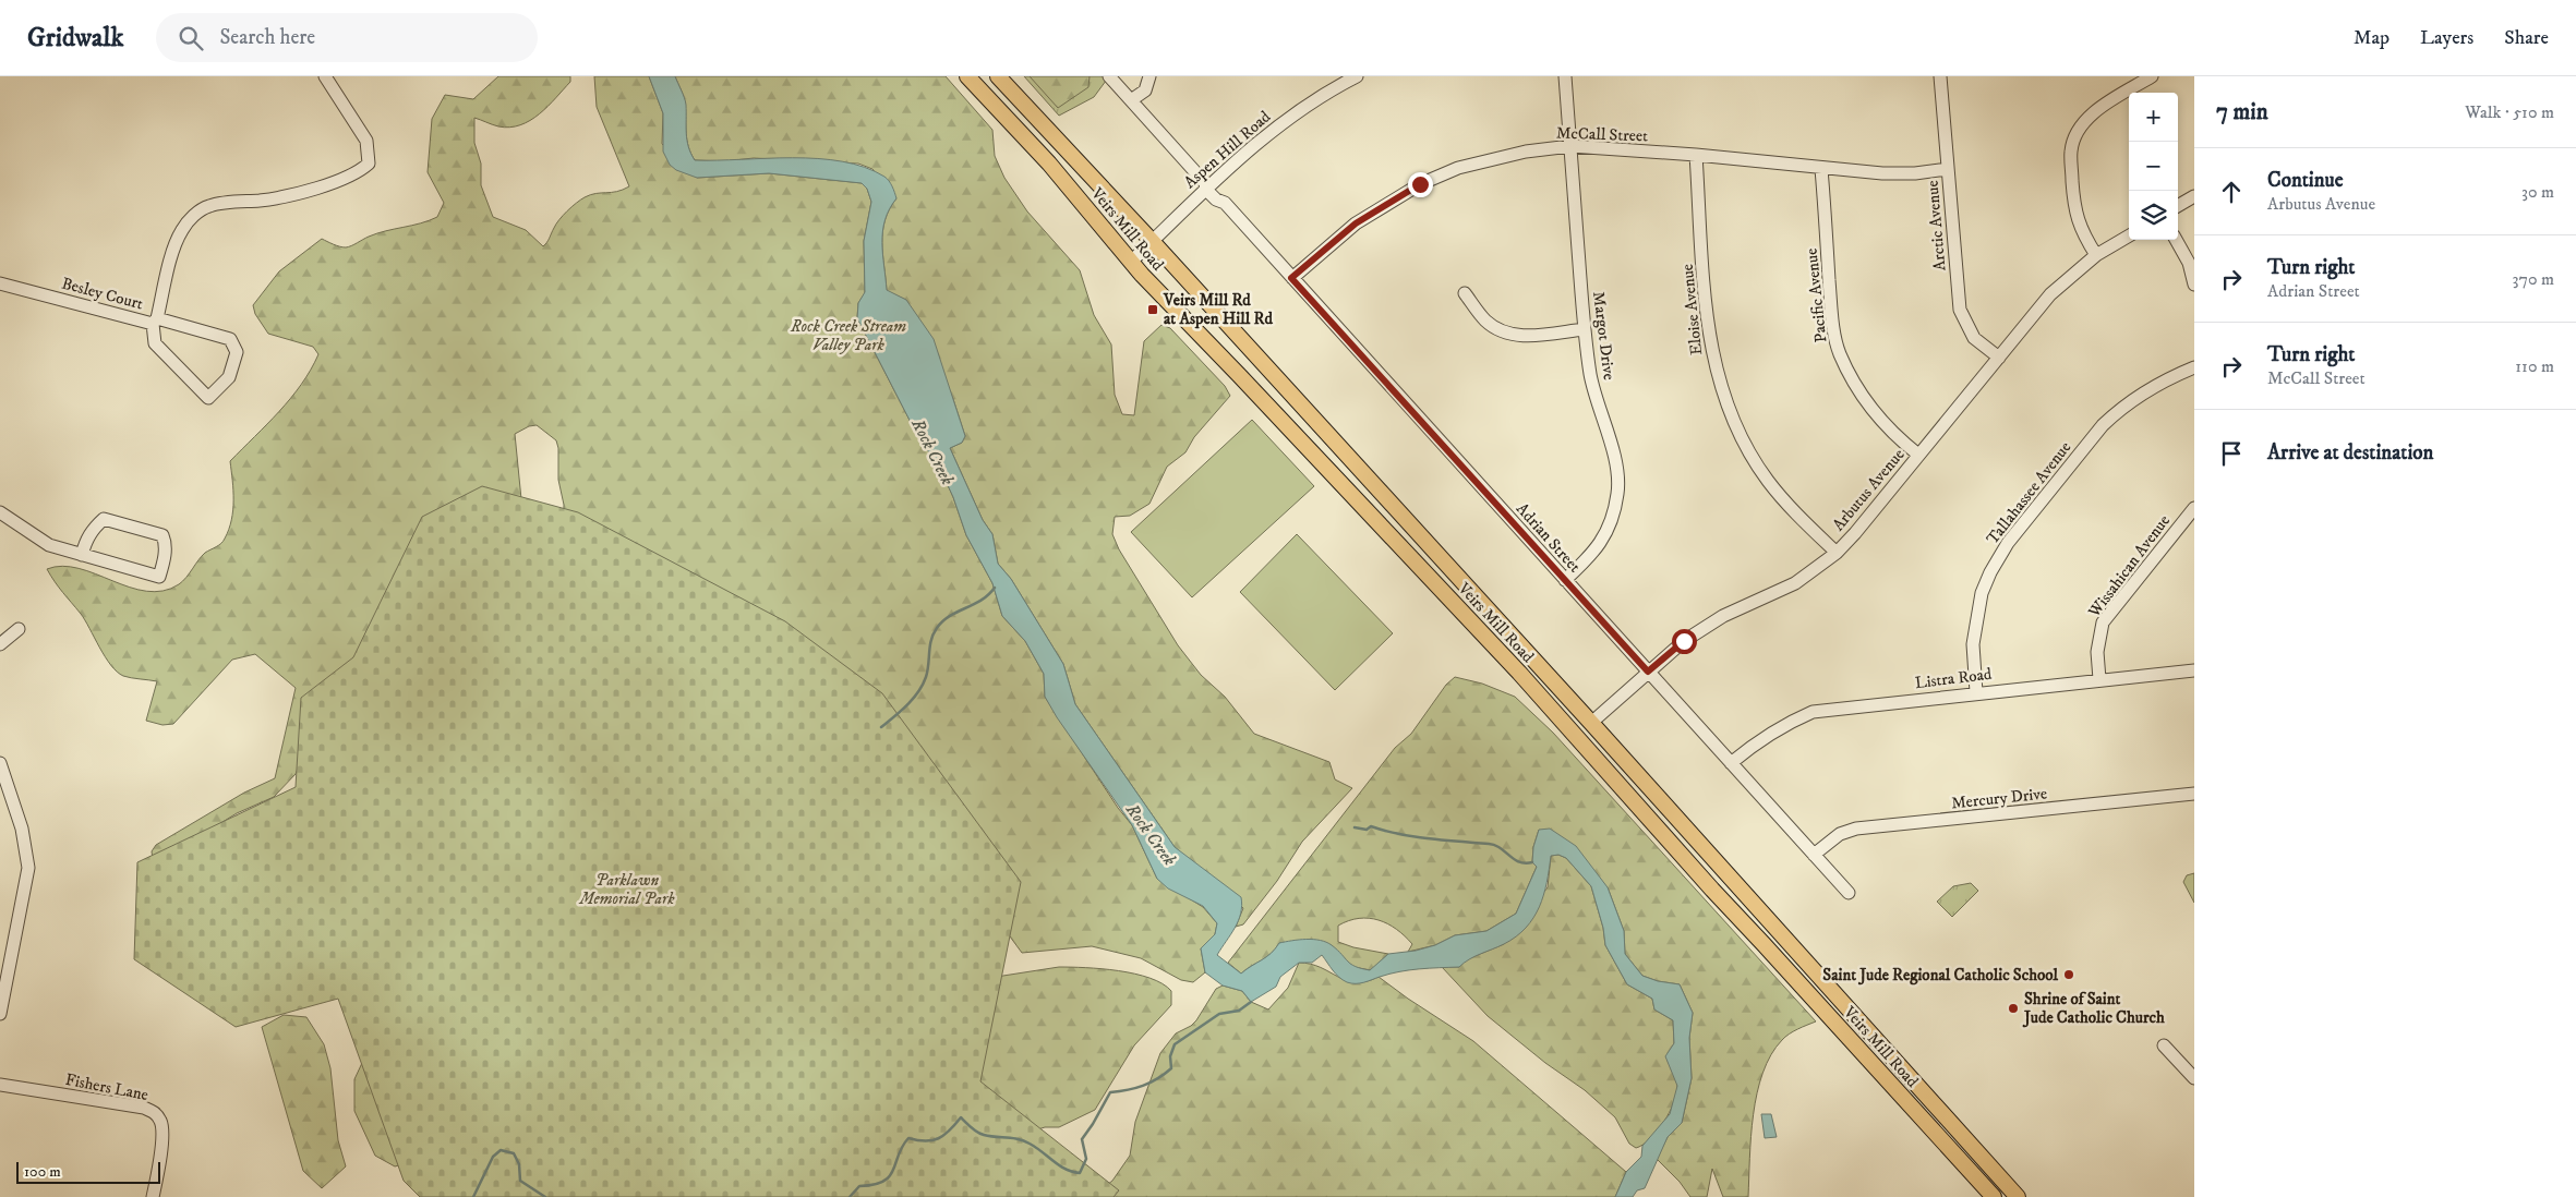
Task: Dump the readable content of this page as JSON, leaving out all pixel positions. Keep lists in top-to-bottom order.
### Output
{
  "streets": {
    "main road": ["Veirs Mill Road"],
    "street": [
      "McCall Street",
      "Aspen Hill Road",
      "Arctic Avenue",
      "Besley Court",
      "Pacific Avenue",
      "Eloise Avenue",
      "Margot Drive",
      "Arbutus Avenue",
      "Tallahassee Avenue",
      "Adrian Street",
      "Wissahican Avenue",
      "Listra Road",
      "Mercury Drive",
      "Fishers Lane"
    ]
  },
  "crossings": [
    ["McCall Street", "Arctic Avenue"],
    ["McCall Street", "Pacific Avenue"],
    ["McCall Street", "Eloise Avenue"],
    ["McCall Street", "Margot Drive"],
    ["McCall Street", "Adrian Street"],
    ["Aspen Hill Road", "Veirs Mill Road"],
    ["Aspen Hill Road", "Adrian Street"],
    ["Arctic Avenue", "Arbutus Avenue"],
    ["Veirs Mill Road", "Arbutus Avenue"],
    ["Pacific Avenue", "Arbutus Avenue"],
    ["Eloise Avenue", "Arbutus Avenue"],
    ["Margot Drive", "Adrian Street"],
    ["Arbutus Avenue", "Adrian Street"],
    ["Tallahassee Avenue", "Listra Road"],
    ["Adrian Street", "Listra Road"],
    ["Adrian Street", "Mercury Drive"],
    ["Wissahican Avenue", "Listra Road"]
  ],
  "water": ["Rock Creek"],
  "parks": ["Rock Creek Stream Valley Park", "Parklawn Memorial Park"],
  "places": {
    "transit": ["Veirs Mill Rd at Aspen Hill Rd"],
    "other": ["Saint Jude Regional Catholic School", "Shrine of Saint Jude Catholic Church"]
  },
  "scale_bar": "100 m",
  "page": {
    "header": "Gridwalk",
    "search": "Search here",
    "nav": ["Map", "Layers", "Share"],
    "heading": ["7 min", "Walk · 510 m"],
    "map_buttons": ["+", "−"],
    "list": [
      ["Continue", "Arbutus Avenue", "30 m"],
      ["Turn right", "Adrian Street", "370 m"],
      ["Turn right", "McCall Street", "110 m"],
      "Arrive at destination"
    ],
    "scale": "100 m"
  }
}
